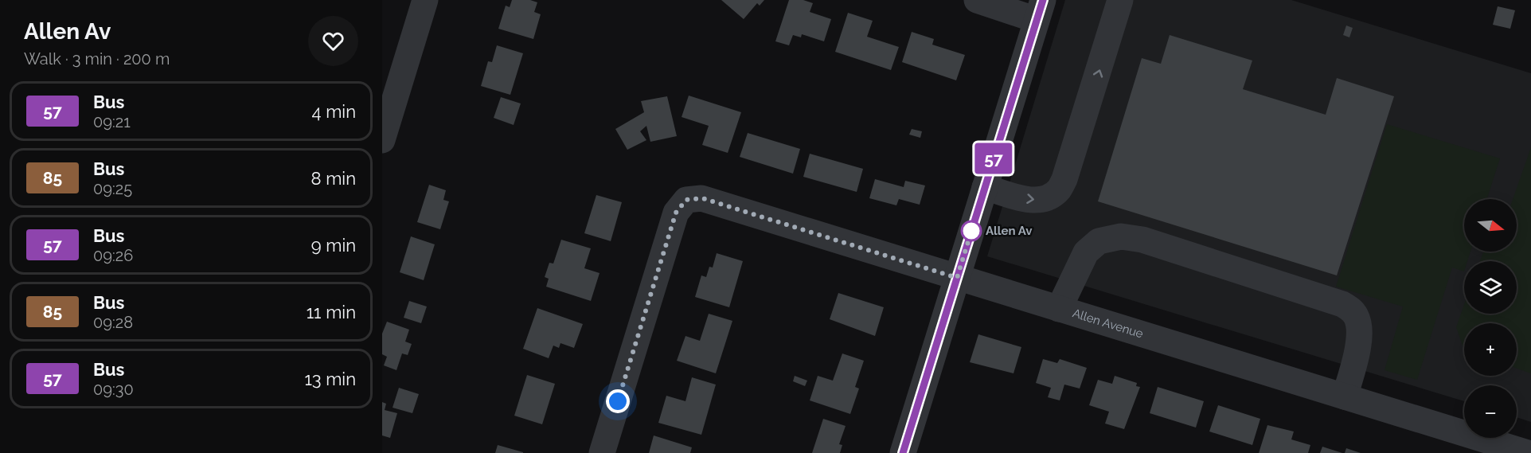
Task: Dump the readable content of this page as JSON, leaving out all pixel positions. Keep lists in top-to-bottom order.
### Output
{
  "streets": {
    "street": ["Allen Avenue"]
  },
  "places": ["Allen Av"],
  "lines": ["bus line 57"],
  "north": "right",
  "page": {
    "heading": ["Allen Av", "Walk · 3 min · 200 m"],
    "on_map": "57",
    "list": [
      {
        "mark": "57",
        "name": "Bus",
        "note": "09:21",
        "value": "4 min"
      },
      {
        "mark": "85",
        "name": "Bus",
        "note": "09:25",
        "value": "8 min"
      },
      {
        "mark": "57",
        "name": "Bus",
        "note": "09:26",
        "value": "9 min"
      },
      {
        "mark": "85",
        "name": "Bus",
        "note": "09:28",
        "value": "11 min"
      },
      {
        "mark": "57",
        "name": "Bus",
        "note": "09:30",
        "value": "13 min"
      }
    ],
    "map_buttons": ["+", "−"]
  }
}
